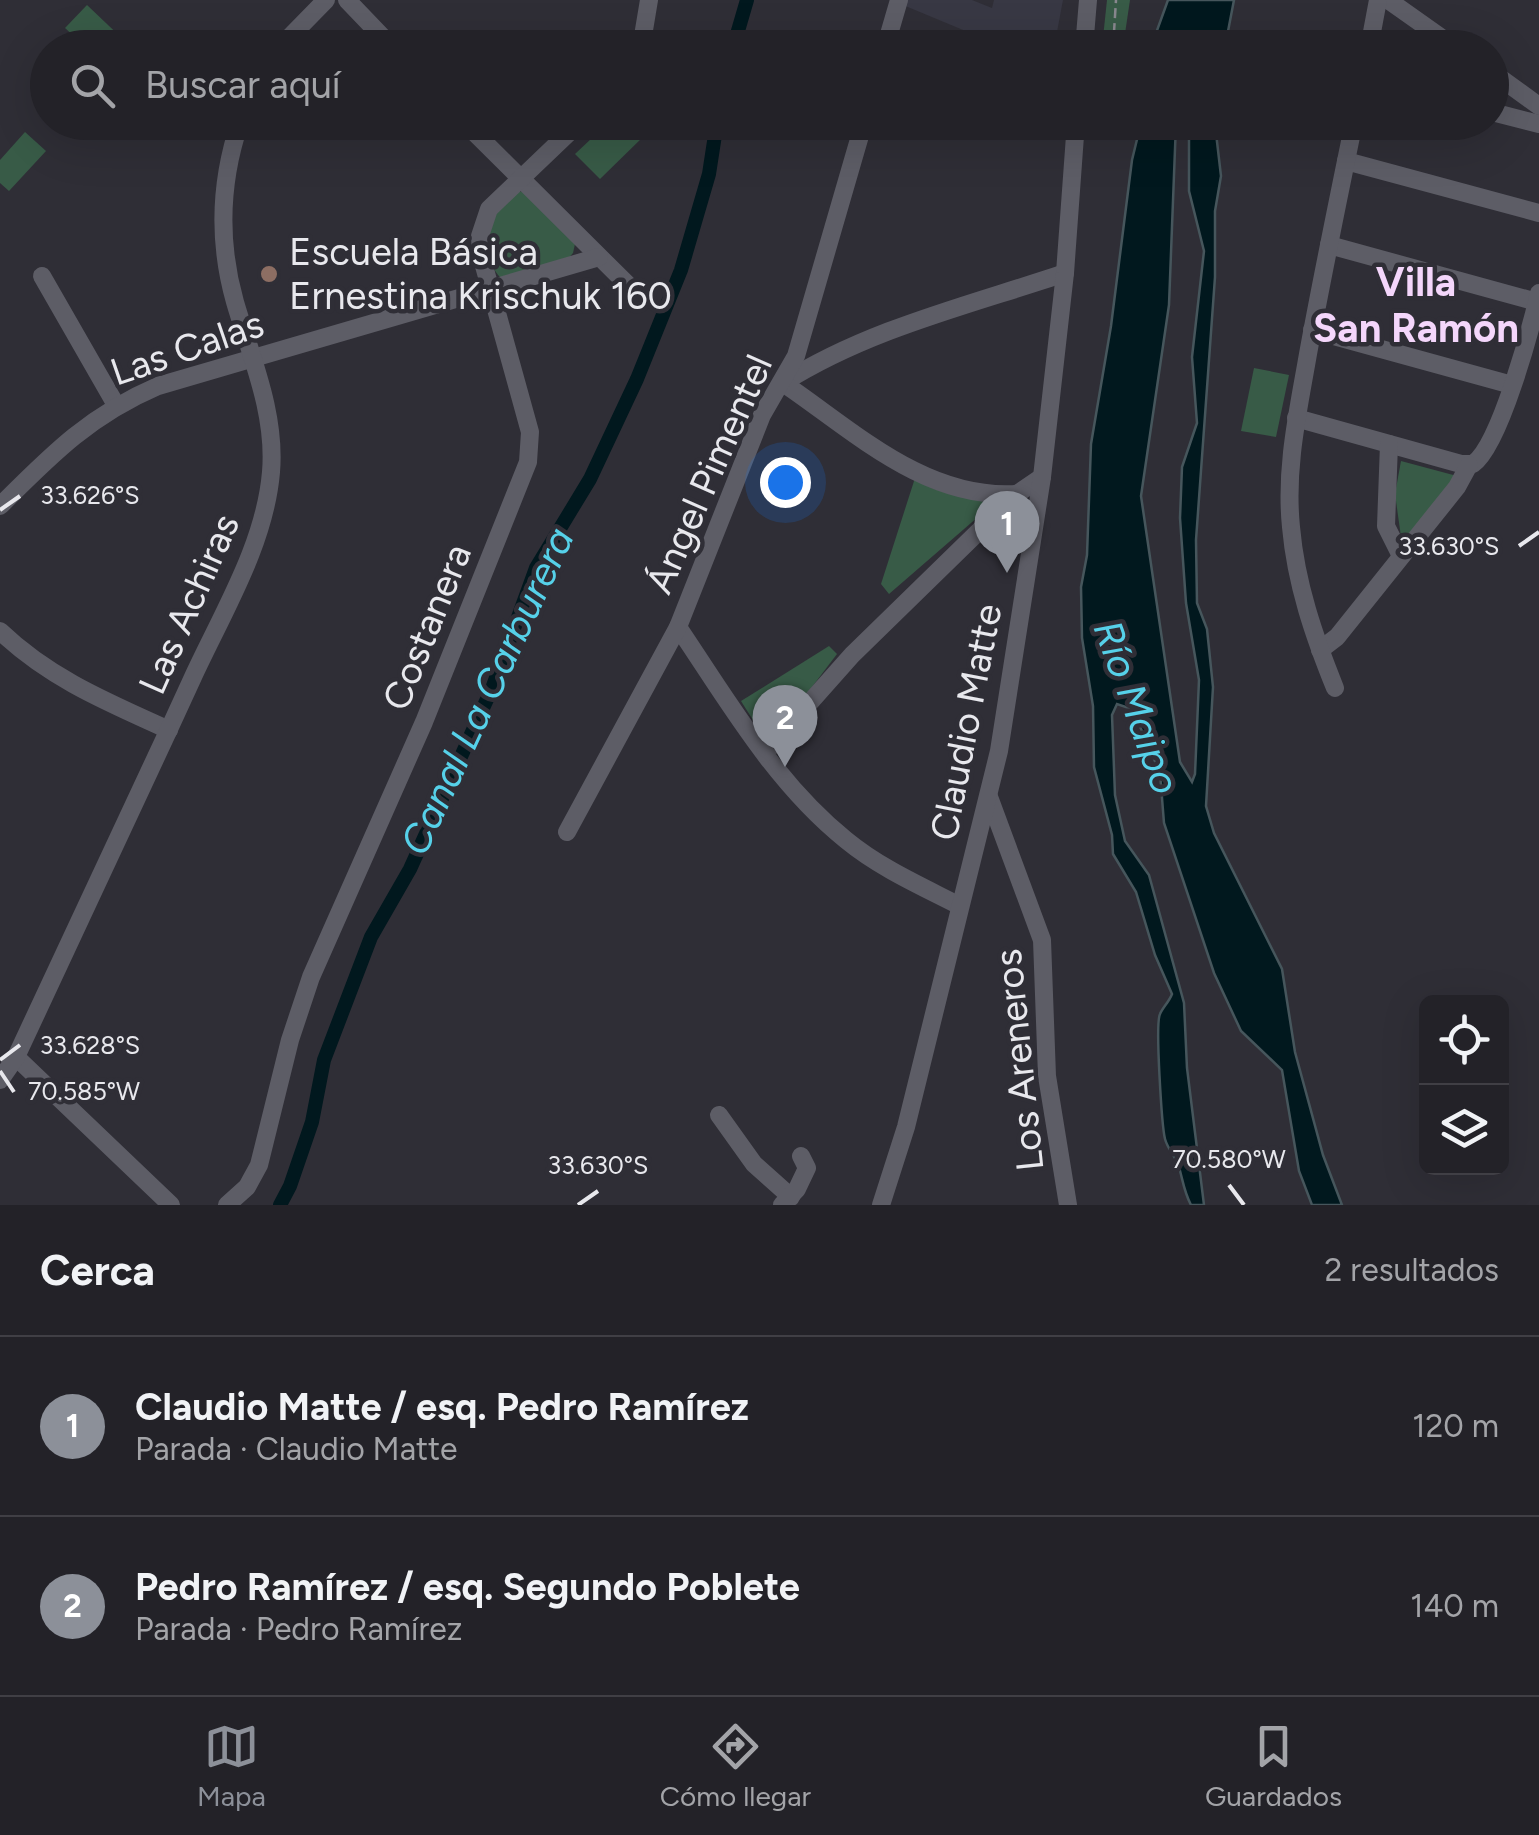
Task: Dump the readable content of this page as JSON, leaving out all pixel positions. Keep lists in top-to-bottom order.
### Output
{
  "streets": {
    "street": [
      "Las Calas",
      "Ángel Pimentel",
      "Las Achiras",
      "Costanera",
      "Claudio Matte",
      "Los Areneros"
    ]
  },
  "crossings": [
    ["Las Calas", "Las Achiras"],
    ["Las Calas", "Costanera"],
    ["Claudio Matte", "Los Areneros"]
  ],
  "districts": ["Villa San Ramón"],
  "water": ["Canal La Carburera", "Río Maipo"],
  "places": ["Escuela Básica Ernestina Krischuk 160"],
  "page": {
    "search": "Buscar aquí",
    "pins": ["1", "2"],
    "heading": ["Cerca", "2 resultados"],
    "list": [
      {
        "mark": "1",
        "name": "Claudio Matte / esq. Pedro Ramírez",
        "note": "Parada · Claudio Matte",
        "value": "120 m"
      },
      {
        "mark": "2",
        "name": "Pedro Ramírez / esq. Segundo Poblete",
        "note": "Parada · Pedro Ramírez",
        "value": "140 m"
      }
    ],
    "nav": ["Mapa", "Cómo llegar", "Guardados"]
  },
  "coordinates": [
    "33.626°S",
    "33.630°S",
    "33.628°S",
    "70.585°W",
    "70.580°W"
  ]
}
